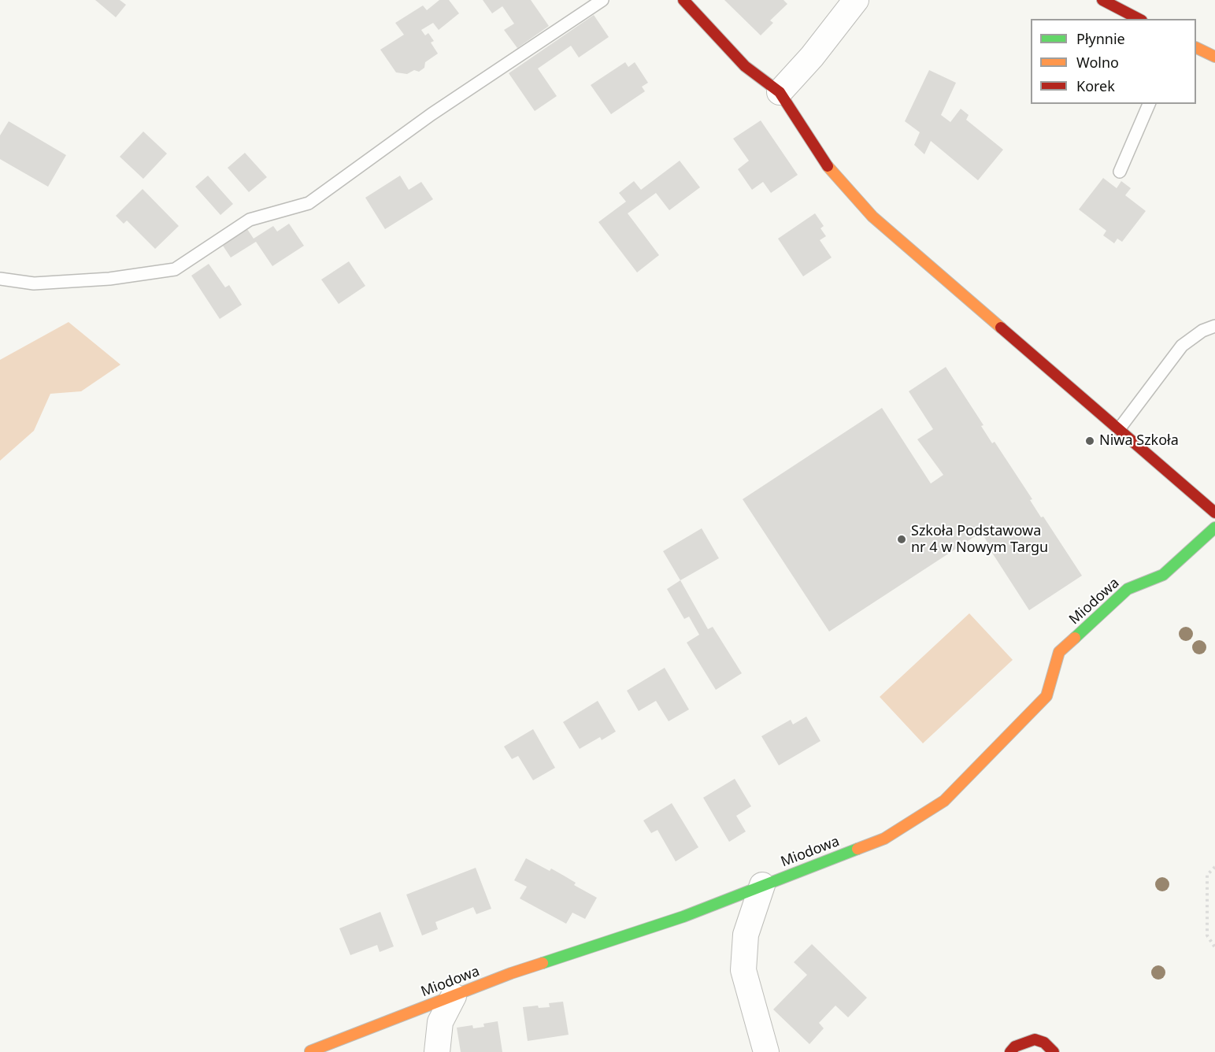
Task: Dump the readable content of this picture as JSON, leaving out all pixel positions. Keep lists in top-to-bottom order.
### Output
{
  "streets": {
    "street": ["Miodowa"]
  },
  "places": ["Niwa Szkoła", "Szkoła Podstawowa nr 4 w Nowym Targu"],
  "legend": ["Płynnie", "Wolno", "Korek"]
}
